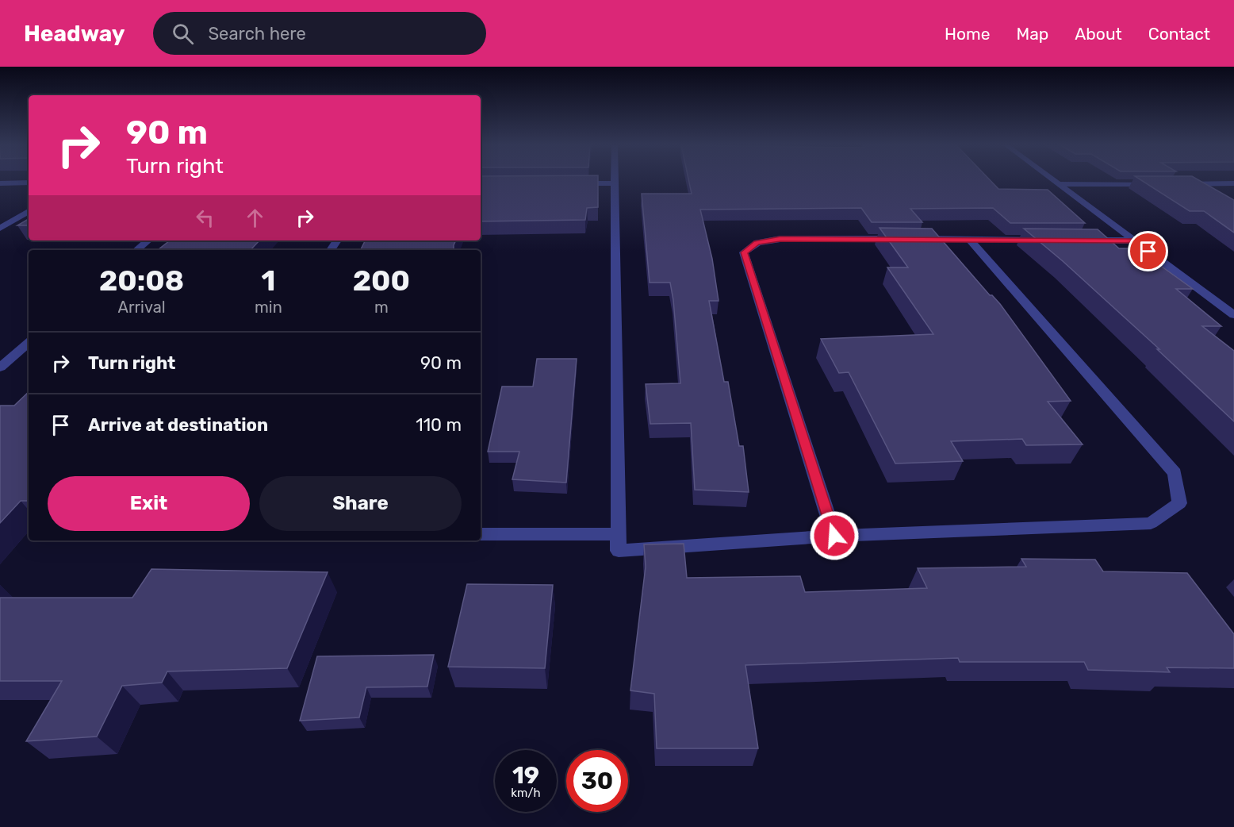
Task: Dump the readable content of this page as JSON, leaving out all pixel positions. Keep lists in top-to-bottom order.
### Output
{
  "page": {
    "header": "Headway",
    "search": "Search here",
    "nav": [
      "Home",
      "Map",
      "About",
      "Contact"
    ],
    "turn": ["90 m", "Turn right"],
    "eta": [
      "20:08",
      "Arrival",
      "1",
      "min",
      "200",
      "m"
    ],
    "list": [
      {
        "name": "Turn right",
        "value": "90 m"
      },
      {
        "name": "Arrive at destination",
        "value": "110 m"
      }
    ],
    "buttons": ["Exit", "Share"],
    "speed": "19 km/h",
    "limit": "30"
  }
}
